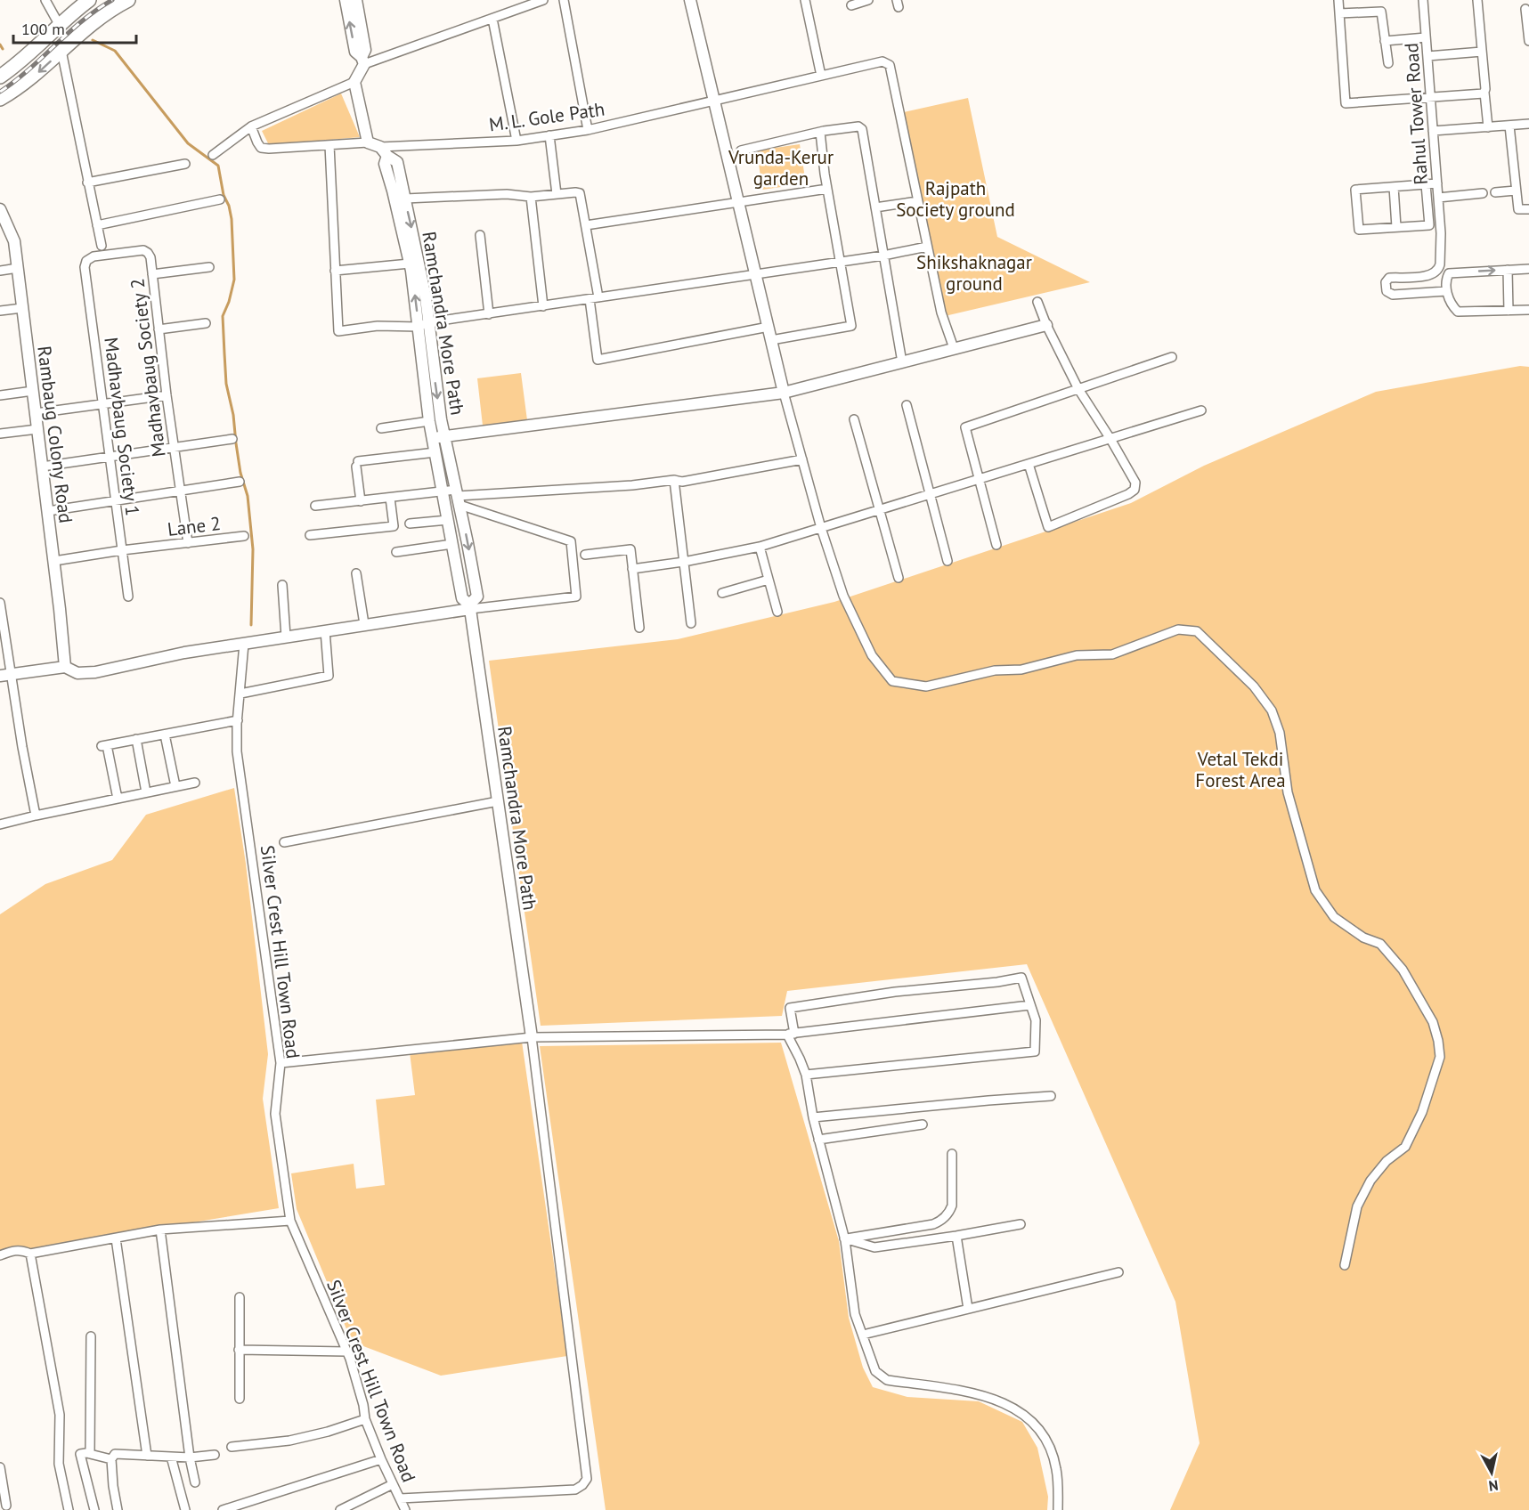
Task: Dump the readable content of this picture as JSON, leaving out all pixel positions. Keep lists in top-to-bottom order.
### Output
{
  "streets": {
    "street": [
      "Rahul Tower Road",
      "M. L. Gole Path",
      "Ramchandra More Path",
      "Madhavbaug Society 2",
      "Madhavbaug Society 1",
      "Rambaug Colony Road",
      "Lane 2",
      "Silver Crest Hill Town Road"
    ]
  },
  "crossings": [
    ["Madhavbaug Society 2", "Madhavbaug Society 1"],
    ["Madhavbaug Society 2", "Lane 2"],
    ["Madhavbaug Society 1", "Lane 2"],
    ["Rambaug Colony Road", "Lane 2"]
  ],
  "parks": [
    "Vrunda-Kerur garden",
    "Rajpath Society ground",
    "Shikshaknagar ground",
    "Vetal Tekdi Forest Area"
  ],
  "scale_bar": "100 m",
  "north": "bottom"
}
